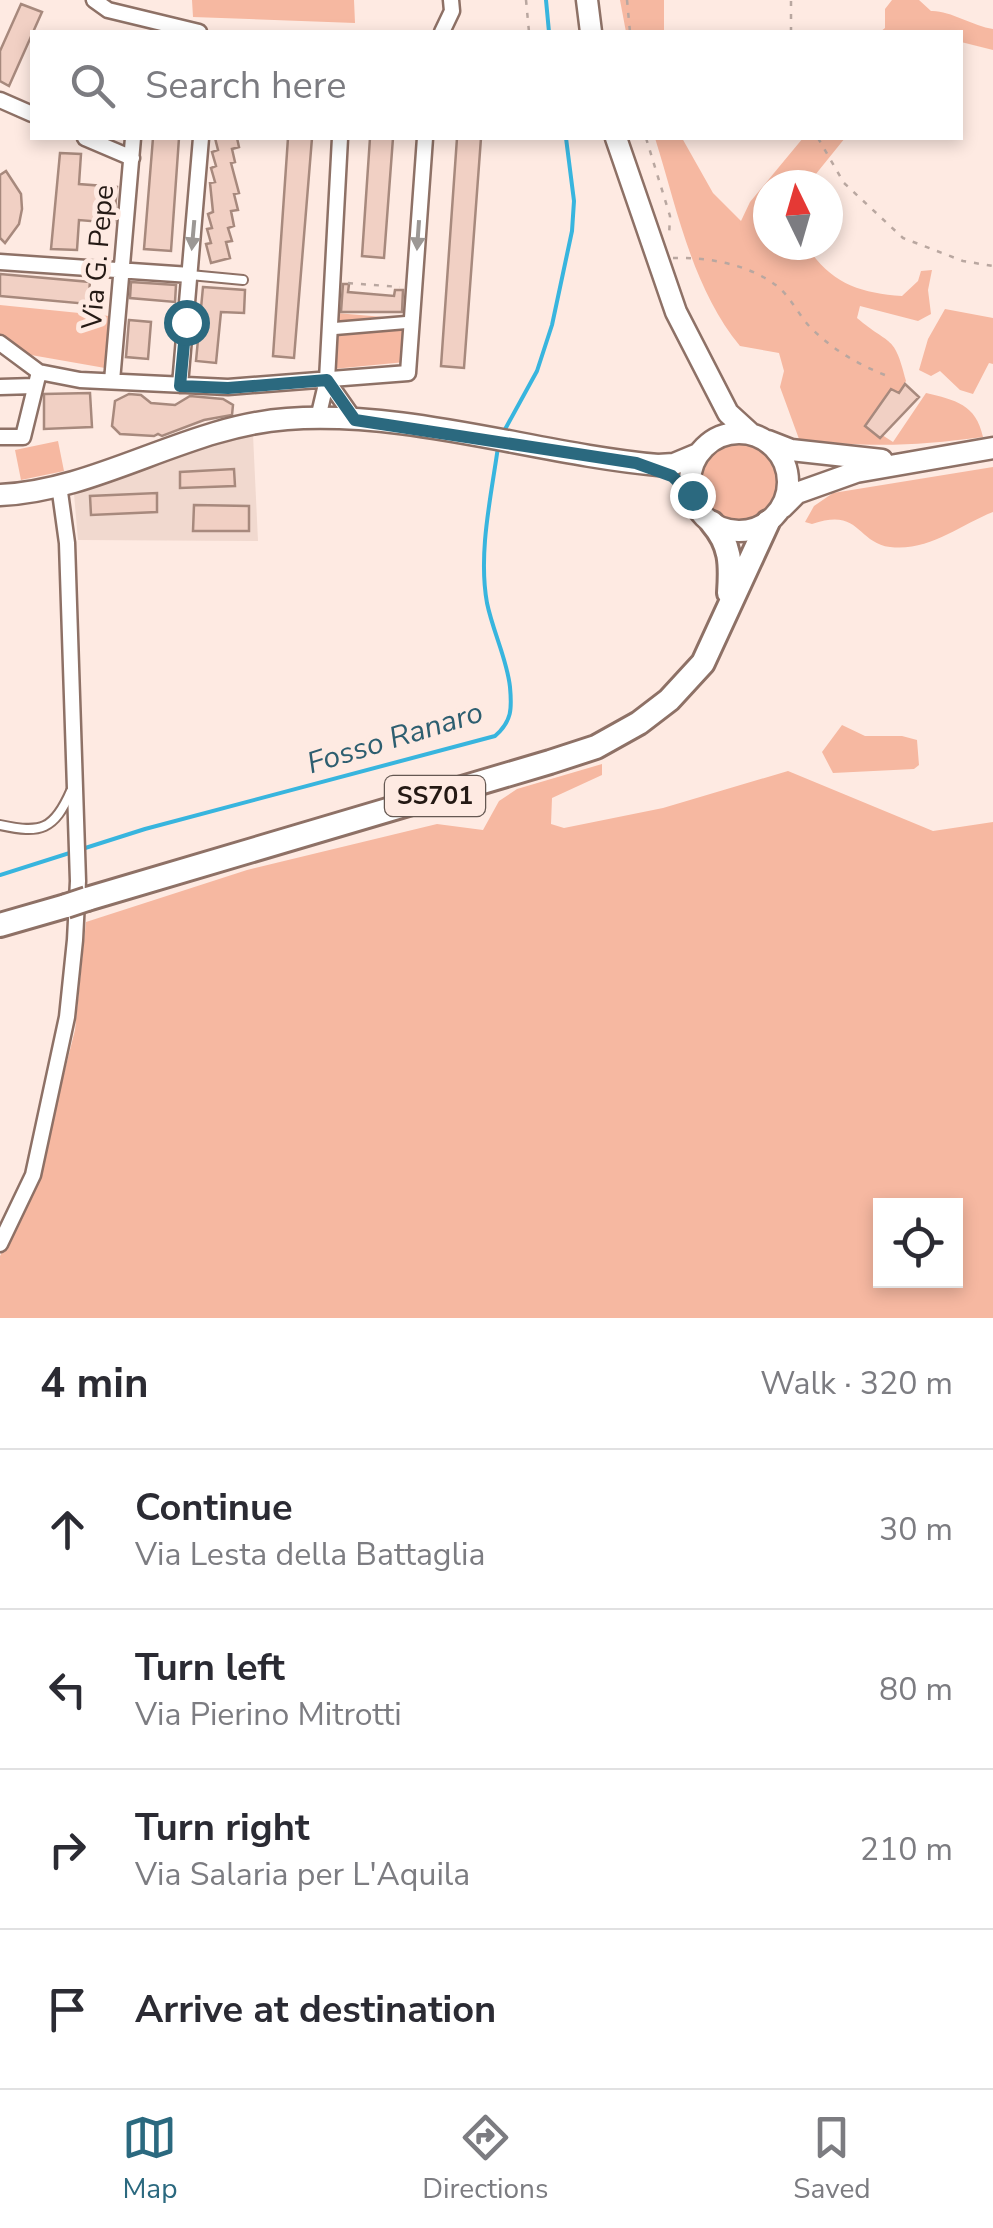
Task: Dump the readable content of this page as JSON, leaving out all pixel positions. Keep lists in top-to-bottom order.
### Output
{
  "streets": {
    "highway": ["SS701"],
    "street": ["Via G. Pepe"]
  },
  "water": ["Fosso Ranaro"],
  "north": "top",
  "page": {
    "search": "Search here",
    "heading": ["4 min", "Walk · 320 m"],
    "list": [
      ["Continue", "Via Lesta della Battaglia", "30 m"],
      ["Turn left", "Via Pierino Mitrotti", "80 m"],
      ["Turn right", "Via Salaria per L'Aquila", "210 m"],
      "Arrive at destination"
    ],
    "nav": ["Map", "Directions", "Saved"]
  }
}
